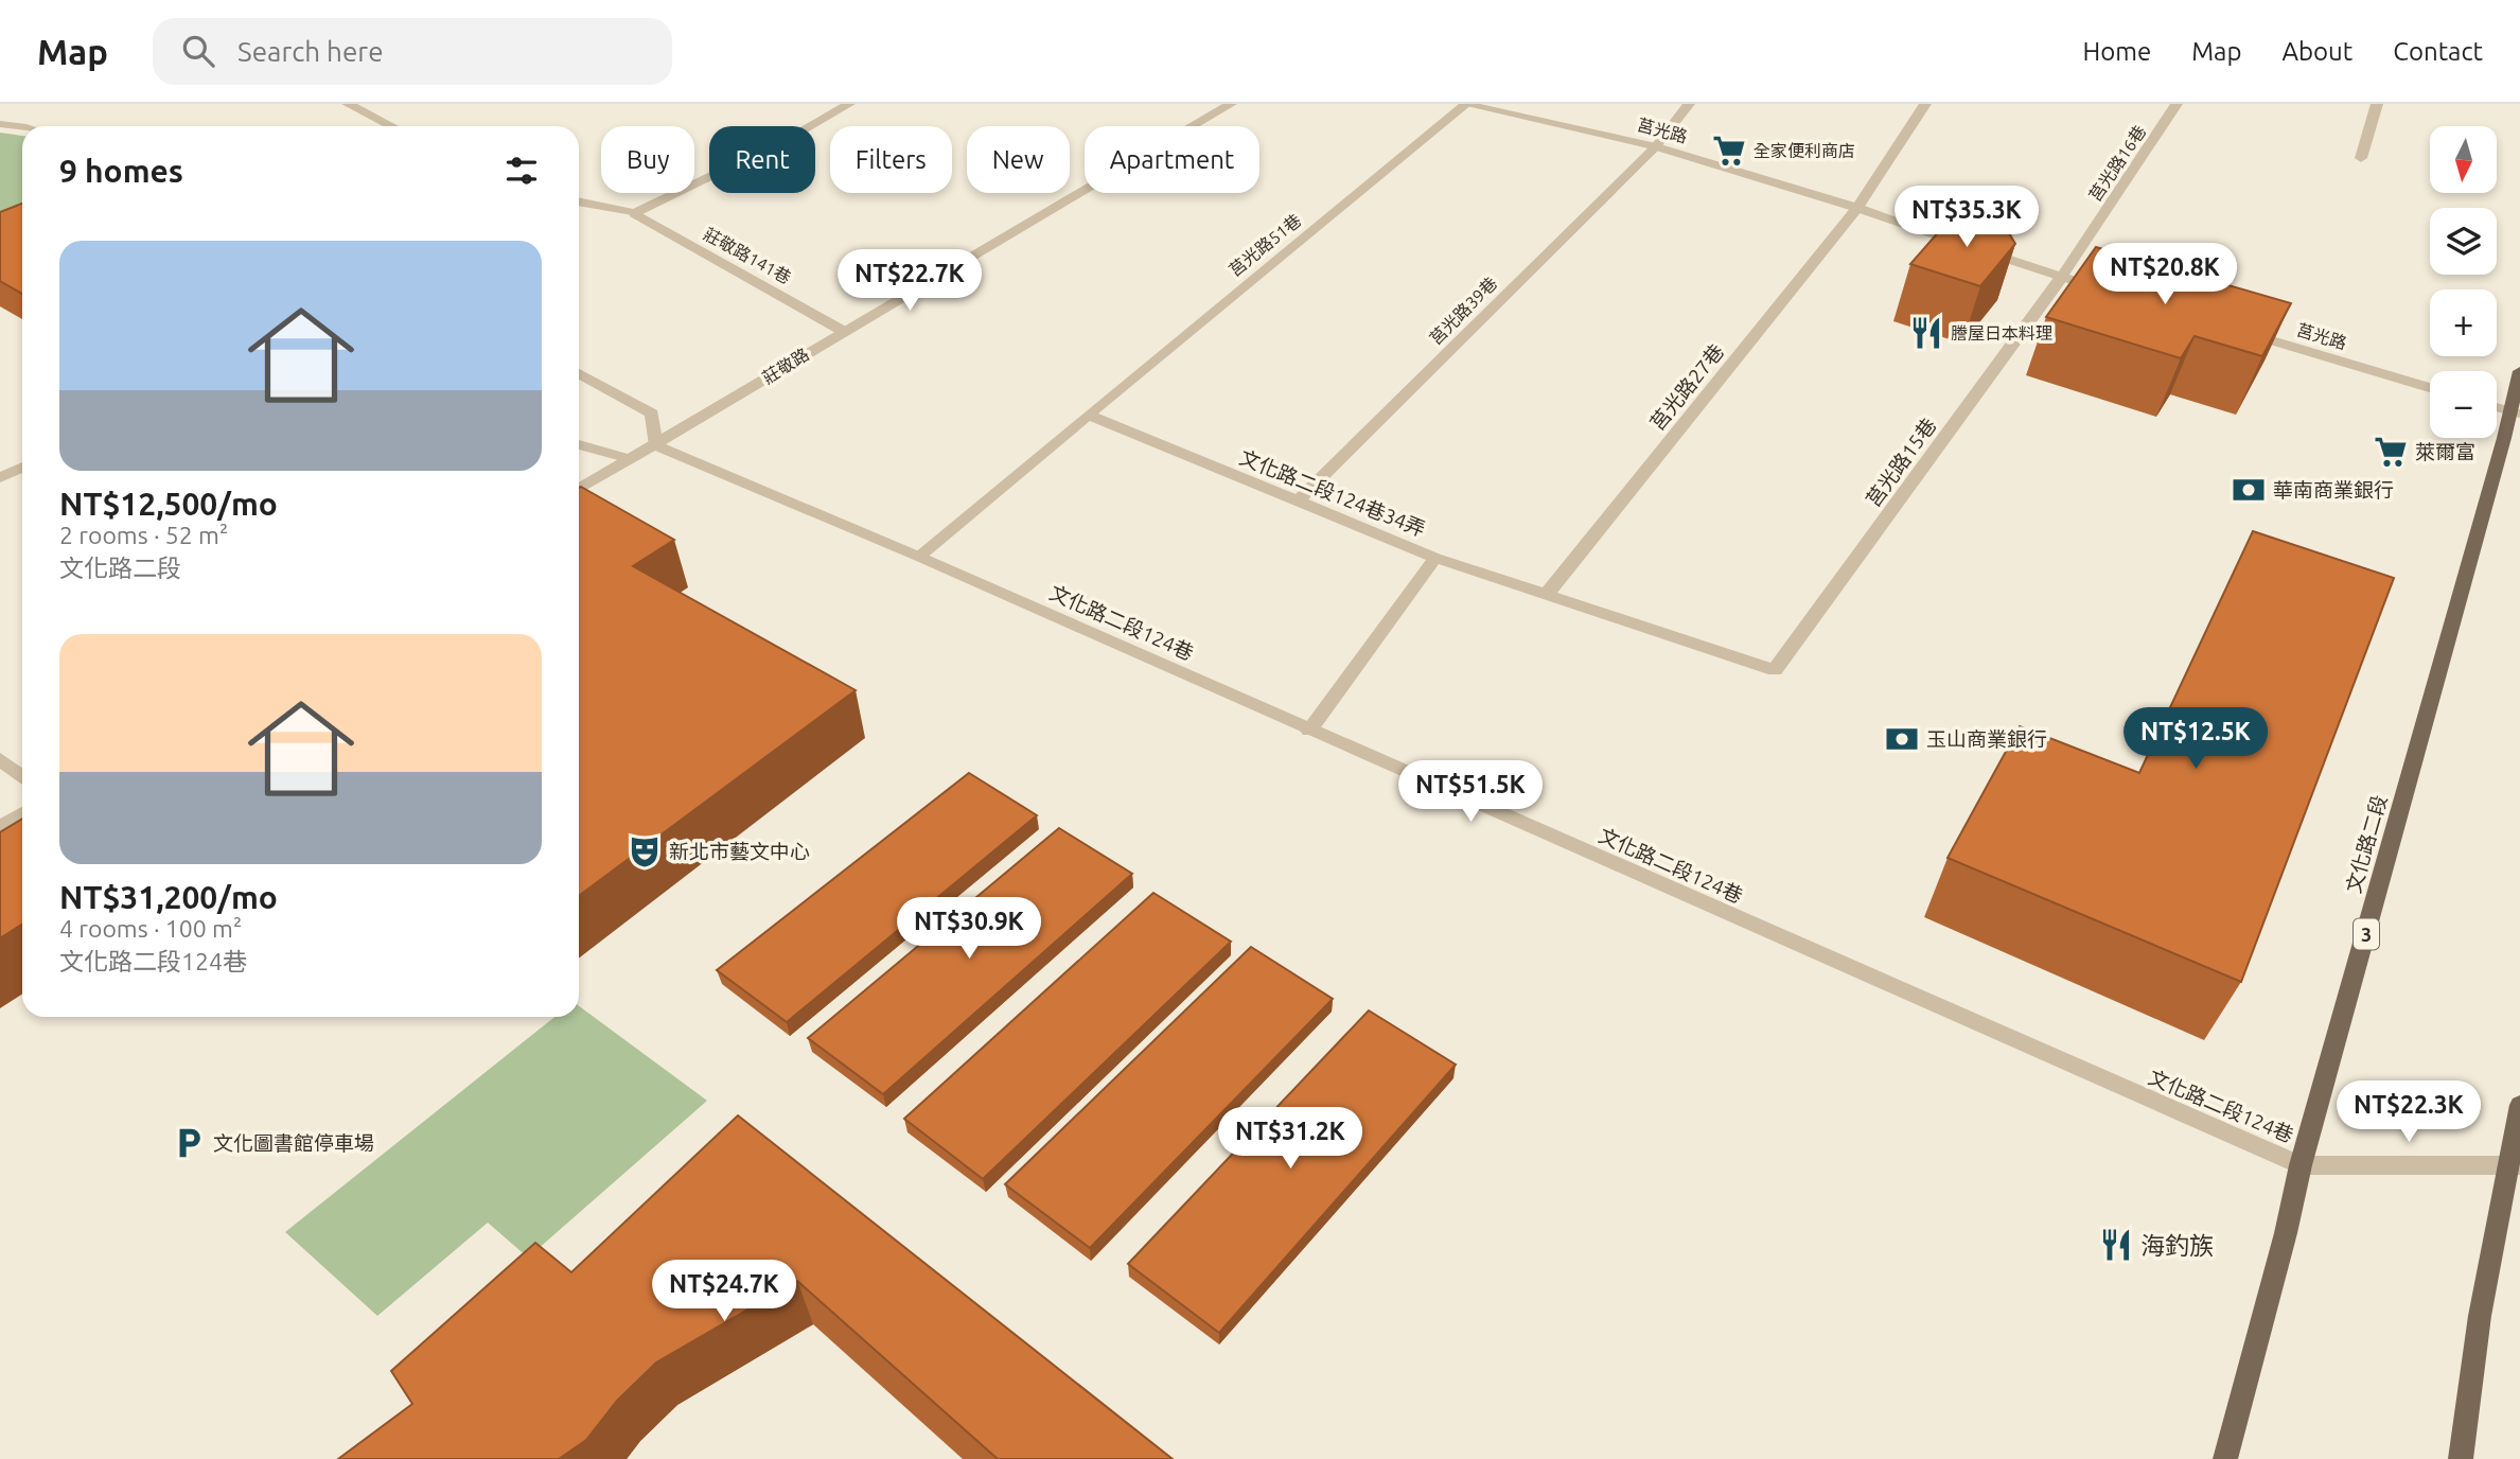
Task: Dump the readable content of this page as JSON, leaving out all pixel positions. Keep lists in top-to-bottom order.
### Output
{
  "streets": {
    "main road": ["文化路二段", "3"],
    "street": [
      "莒光路",
      "莒光路16巷",
      "莒光路51巷",
      "莊敬路141巷",
      "莒光路39巷",
      "莊敬路",
      "莒光路27巷",
      "莒光路15巷",
      "文化路二段124巷34弄",
      "文化路二段124巷"
    ]
  },
  "crossings": [
    ["莒光路", "莒光路16巷"],
    ["莒光路", "莒光路51巷"],
    ["莒光路", "莒光路39巷"],
    ["莒光路", "莒光路27巷"],
    ["莒光路", "莒光路15巷"],
    ["莒光路16巷", "莒光路15巷"],
    ["莒光路51巷", "文化路二段124巷34弄"],
    ["莊敬路141巷", "莊敬路"],
    ["莒光路39巷", "文化路二段124巷34弄"],
    ["莊敬路", "文化路二段124巷"],
    ["莒光路27巷", "文化路二段124巷34弄"],
    ["莒光路15巷", "文化路二段124巷34弄"],
    ["文化路二段124巷", "文化路二段"]
  ],
  "places": {
    "supermarket": ["全家便利商店", "萊爾富"],
    "restaurant": ["謄屋日本料理", "海釣族"],
    "bank": ["華南商業銀行", "玉山商業銀行"],
    "theatre": ["新北市藝文中心"],
    "parking": ["文化圖書館停車場"]
  },
  "north": "bottom",
  "page": {
    "header": "Map",
    "search": "Search here",
    "nav": [
      "Home",
      "Map",
      "About",
      "Contact"
    ],
    "map_buttons": ["+", "−"],
    "chip": [
      "Buy",
      "Rent",
      "Filters",
      "New",
      "Apartment"
    ],
    "heading": "9 homes",
    "price": [
      "NT$35.3K",
      "NT$20.8K",
      "NT$22.7K",
      "NT$12.5K",
      "NT$51.5K",
      "NT$30.9K",
      "NT$22.3K",
      "NT$31.2K",
      "NT$24.7K"
    ],
    "list": [
      {
        "name": "NT$12,500/mo",
        "note": "2 rooms · 52 m² · 文化路二段"
      },
      {
        "name": "NT$31,200/mo",
        "note": "4 rooms · 100 m² · 文化路二段124巷"
      }
    ]
  }
}
